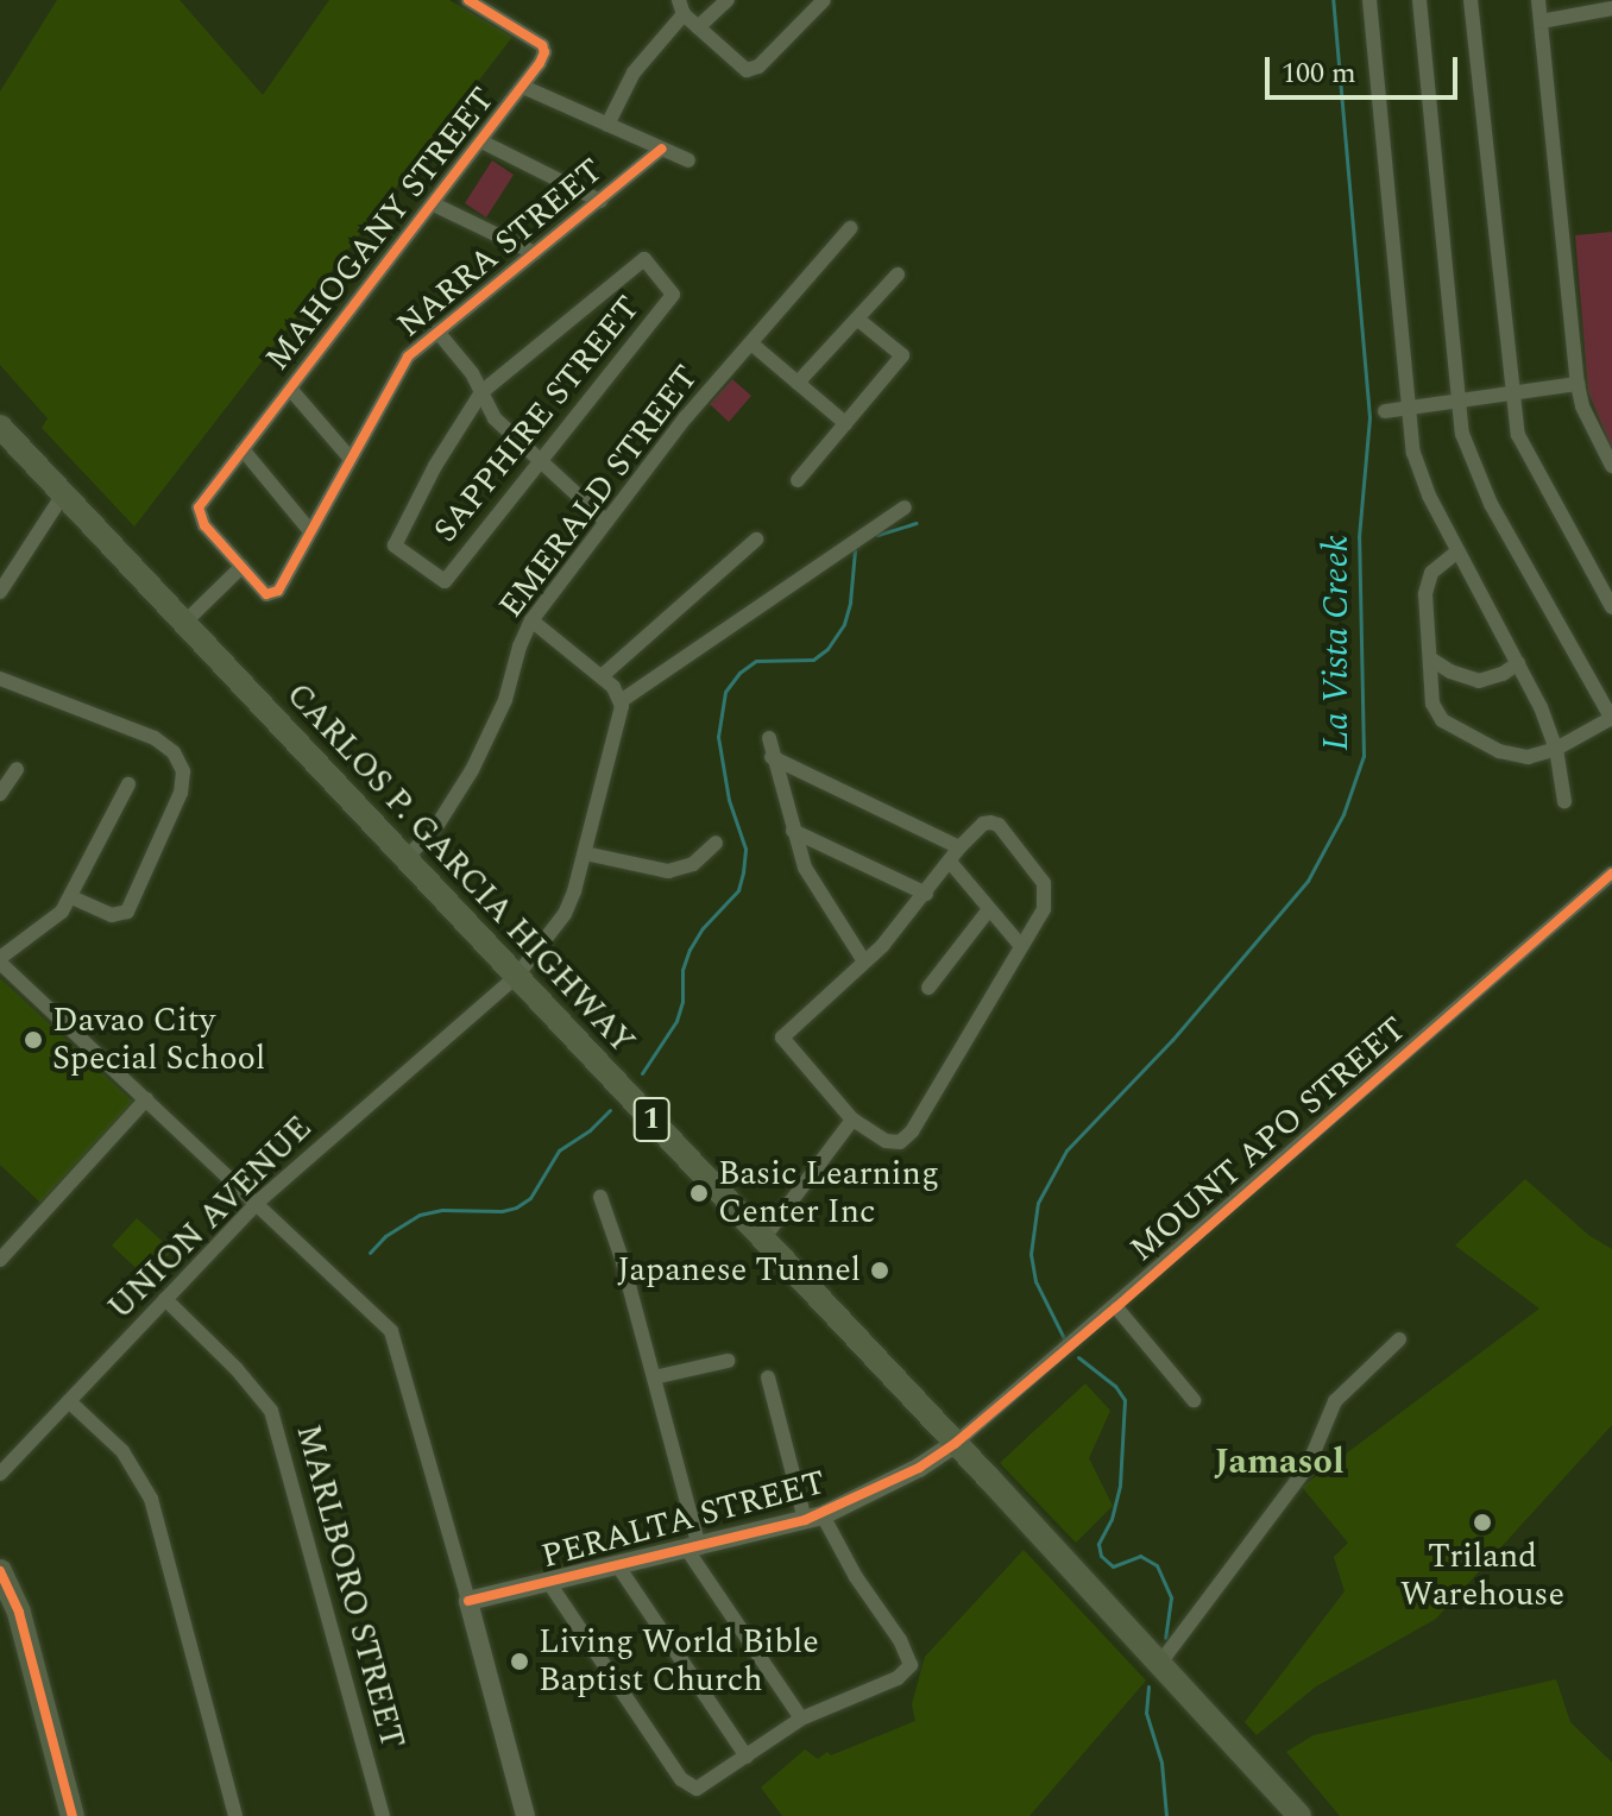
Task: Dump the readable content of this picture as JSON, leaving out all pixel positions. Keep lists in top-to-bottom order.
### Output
{
  "streets": {
    "highway": ["CARLOS P. GARCIA HIGHWAY", "1"],
    "street": [
      "MAHOGANY STREET",
      "NARRA STREET",
      "SAPPHIRE STREET",
      "EMERALD STREET",
      "MOUNT APO STREET",
      "UNION AVENUE",
      "PERALTA STREET",
      "MARLBORO STREET"
    ]
  },
  "crossings": [
    ["MAHOGANY STREET", "NARRA STREET"],
    ["EMERALD STREET", "CARLOS P. GARCIA HIGHWAY"],
    ["CARLOS P. GARCIA HIGHWAY", "MOUNT APO STREET"],
    ["CARLOS P. GARCIA HIGHWAY", "UNION AVENUE"],
    ["CARLOS P. GARCIA HIGHWAY", "PERALTA STREET"],
    ["MOUNT APO STREET", "PERALTA STREET"],
    ["UNION AVENUE", "MARLBORO STREET"]
  ],
  "districts": ["Jamasol"],
  "water": ["La Vista Creek"],
  "places": [
    "Davao City Special School",
    "Basic Learning Center Inc",
    "Japanese Tunnel",
    "Triland Warehouse",
    "Living World Bible Baptist Church"
  ],
  "scale_bar": "100 m"
}
